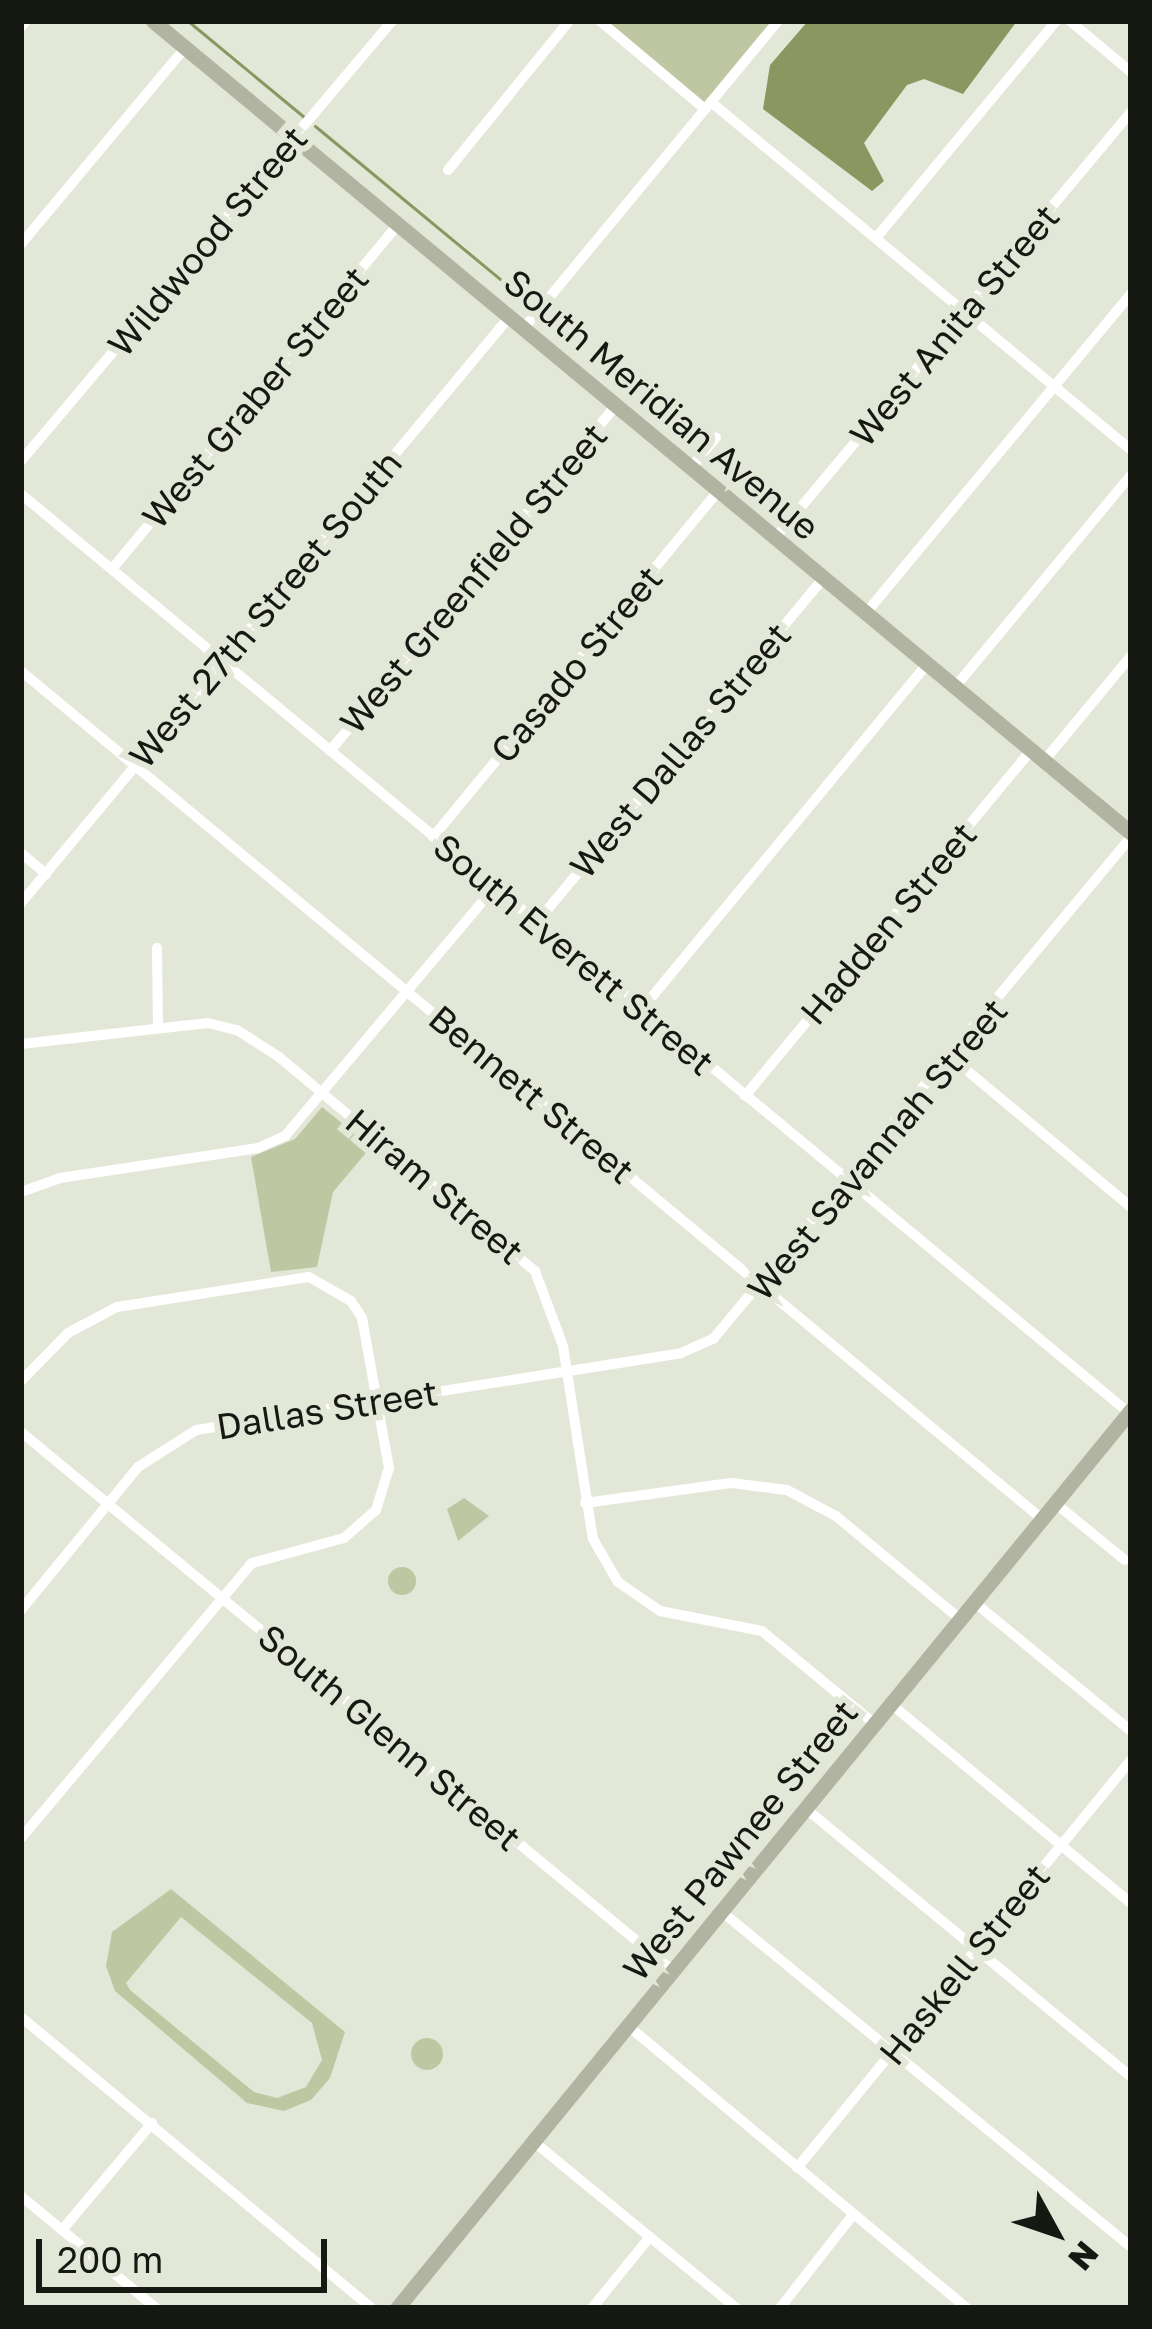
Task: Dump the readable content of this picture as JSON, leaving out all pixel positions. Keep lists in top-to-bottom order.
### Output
{
  "streets": {
    "main road": ["South Meridian Avenue", "West Pawnee Street"],
    "street": [
      "Wildwood Street",
      "West Anita Street",
      "West Graber Street",
      "West Greenfield Street",
      "West 27th Street South",
      "Casado Street",
      "West Dallas Street",
      "Hadden Street",
      "South Everett Street",
      "Bennett Street",
      "West Savannah Street",
      "Hiram Street",
      "Dallas Street",
      "South Glenn Street",
      "Haskell Street"
    ]
  },
  "crossings": [
    ["Wildwood Street", "South Meridian Avenue"],
    ["West Anita Street", "South Meridian Avenue"],
    ["West Graber Street", "South Meridian Avenue"],
    ["West Graber Street", "South Everett Street"],
    ["South Meridian Avenue", "West Greenfield Street"],
    ["South Meridian Avenue", "West 27th Street South"],
    ["South Meridian Avenue", "Casado Street"],
    ["South Meridian Avenue", "West Dallas Street"],
    ["South Meridian Avenue", "Hadden Street"],
    ["South Meridian Avenue", "West Savannah Street"],
    ["West Greenfield Street", "South Everett Street"],
    ["West 27th Street South", "South Everett Street"],
    ["West 27th Street South", "Bennett Street"],
    ["Casado Street", "South Everett Street"],
    ["West Dallas Street", "South Everett Street"],
    ["Hadden Street", "South Everett Street"],
    ["South Everett Street", "West Savannah Street"],
    ["South Everett Street", "West Pawnee Street"],
    ["Bennett Street", "West Savannah Street"],
    ["Bennett Street", "West Pawnee Street"],
    ["West Savannah Street", "Hiram Street"],
    ["West Savannah Street", "Dallas Street"],
    ["Hiram Street", "Dallas Street"],
    ["Hiram Street", "West Pawnee Street"],
    ["Dallas Street", "South Glenn Street"],
    ["South Glenn Street", "West Pawnee Street"]
  ],
  "scale_bar": "200 m",
  "north": "bottom right"
}
